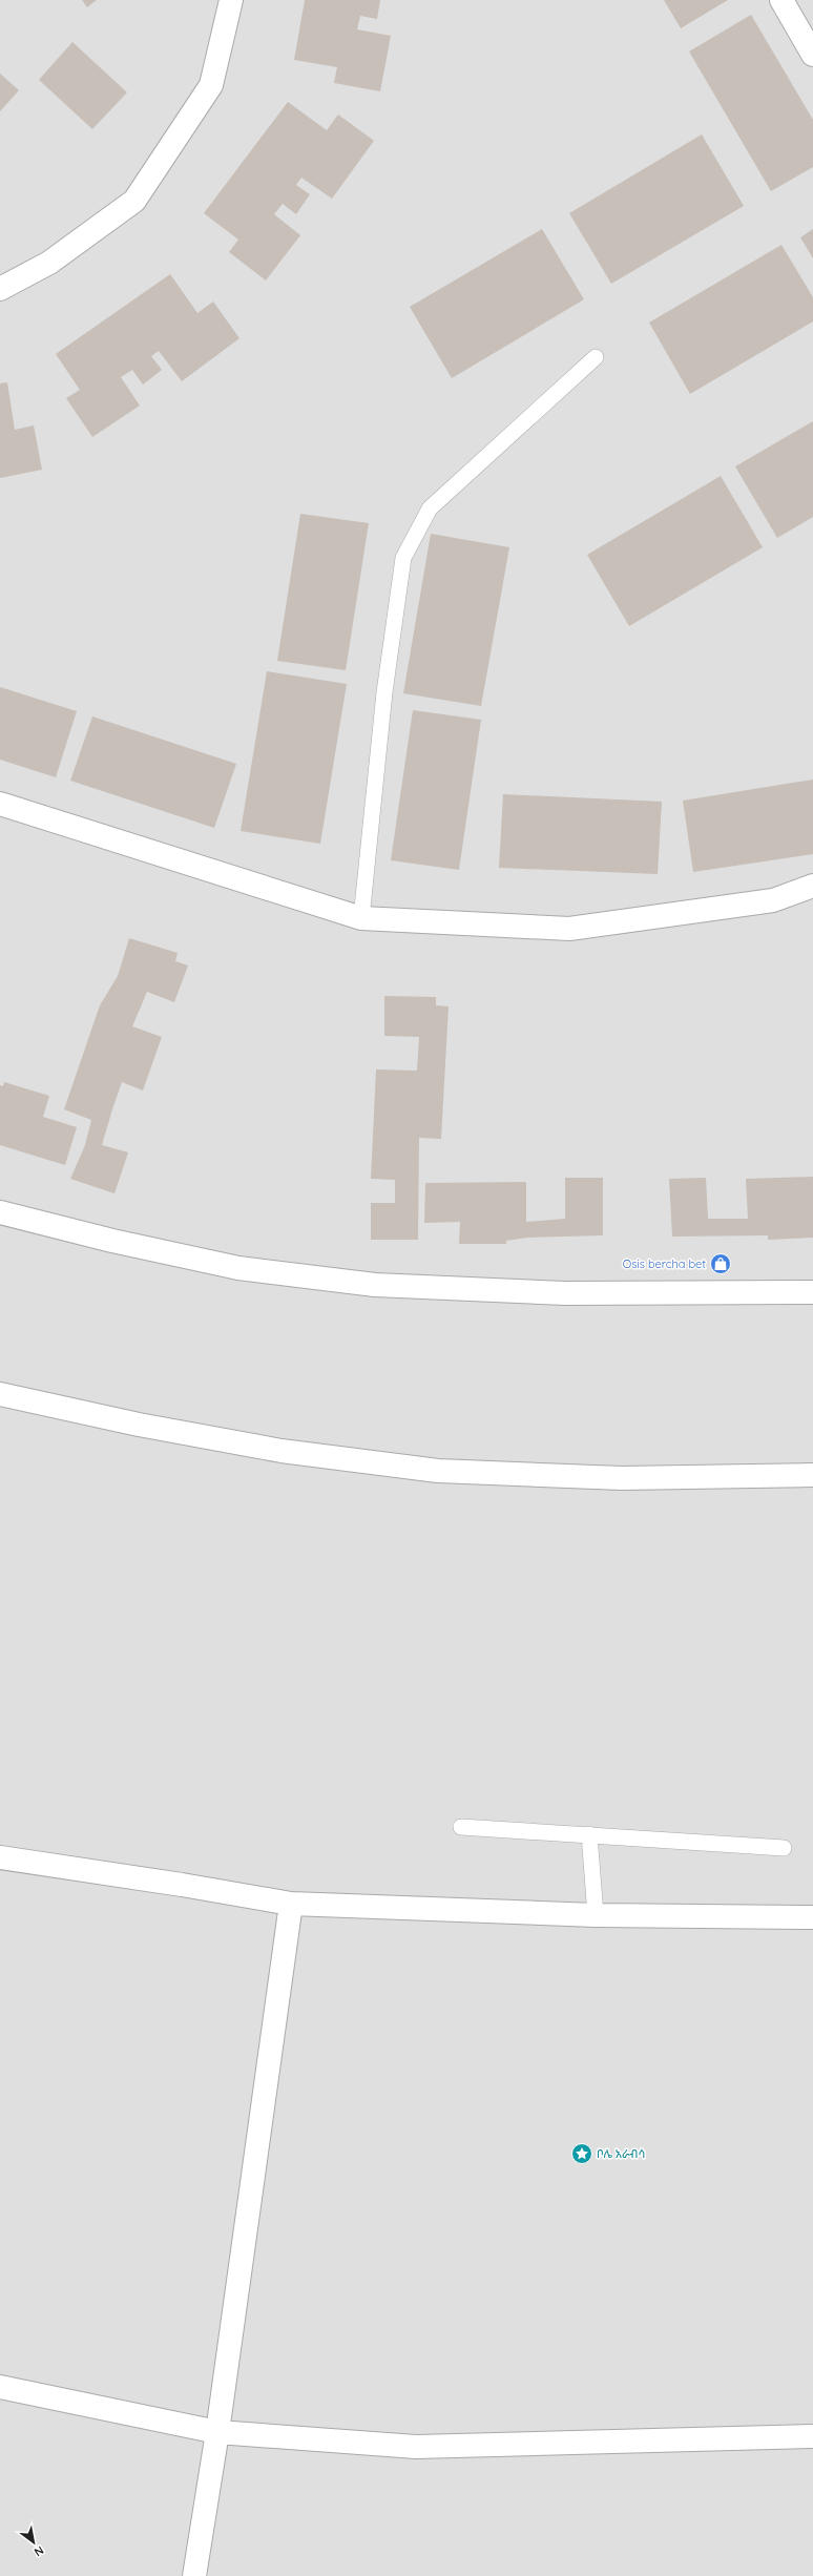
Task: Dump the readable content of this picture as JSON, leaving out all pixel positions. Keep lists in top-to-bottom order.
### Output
{
  "places": {
    "shop": ["Osis bercha bet"],
    "place": ["ቦሌ አራብሳ"]
  },
  "north": "bottom right"
}
